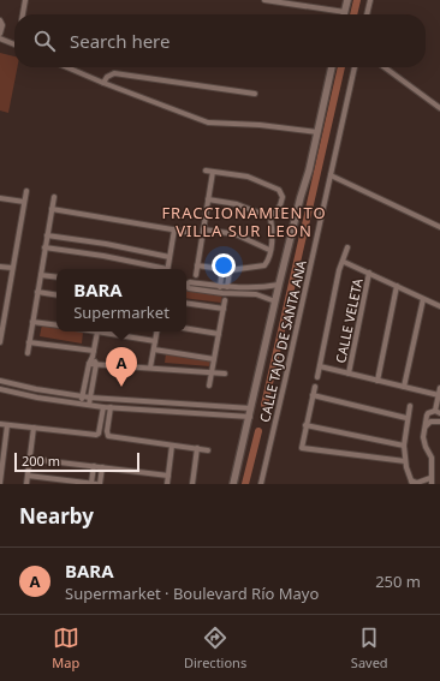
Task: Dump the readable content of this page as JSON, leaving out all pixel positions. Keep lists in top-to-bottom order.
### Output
{
  "streets": {
    "street": ["CALLE VELETA", "CALLE TAJO DE SANTA ANA"]
  },
  "districts": ["FRACCIONAMIENTO VILLA SUR LEON"],
  "scale_bar": "200 m",
  "page": {
    "search": "Search here",
    "popup": ["BARA", "Supermarket"],
    "pins": "A",
    "scale": "200 m",
    "heading": "Nearby",
    "list": [
      {
        "mark": "A",
        "name": "BARA",
        "note": "Supermarket · Boulevard Río Mayo",
        "value": "250 m"
      }
    ],
    "nav": ["Map", "Directions", "Saved"]
  }
}
